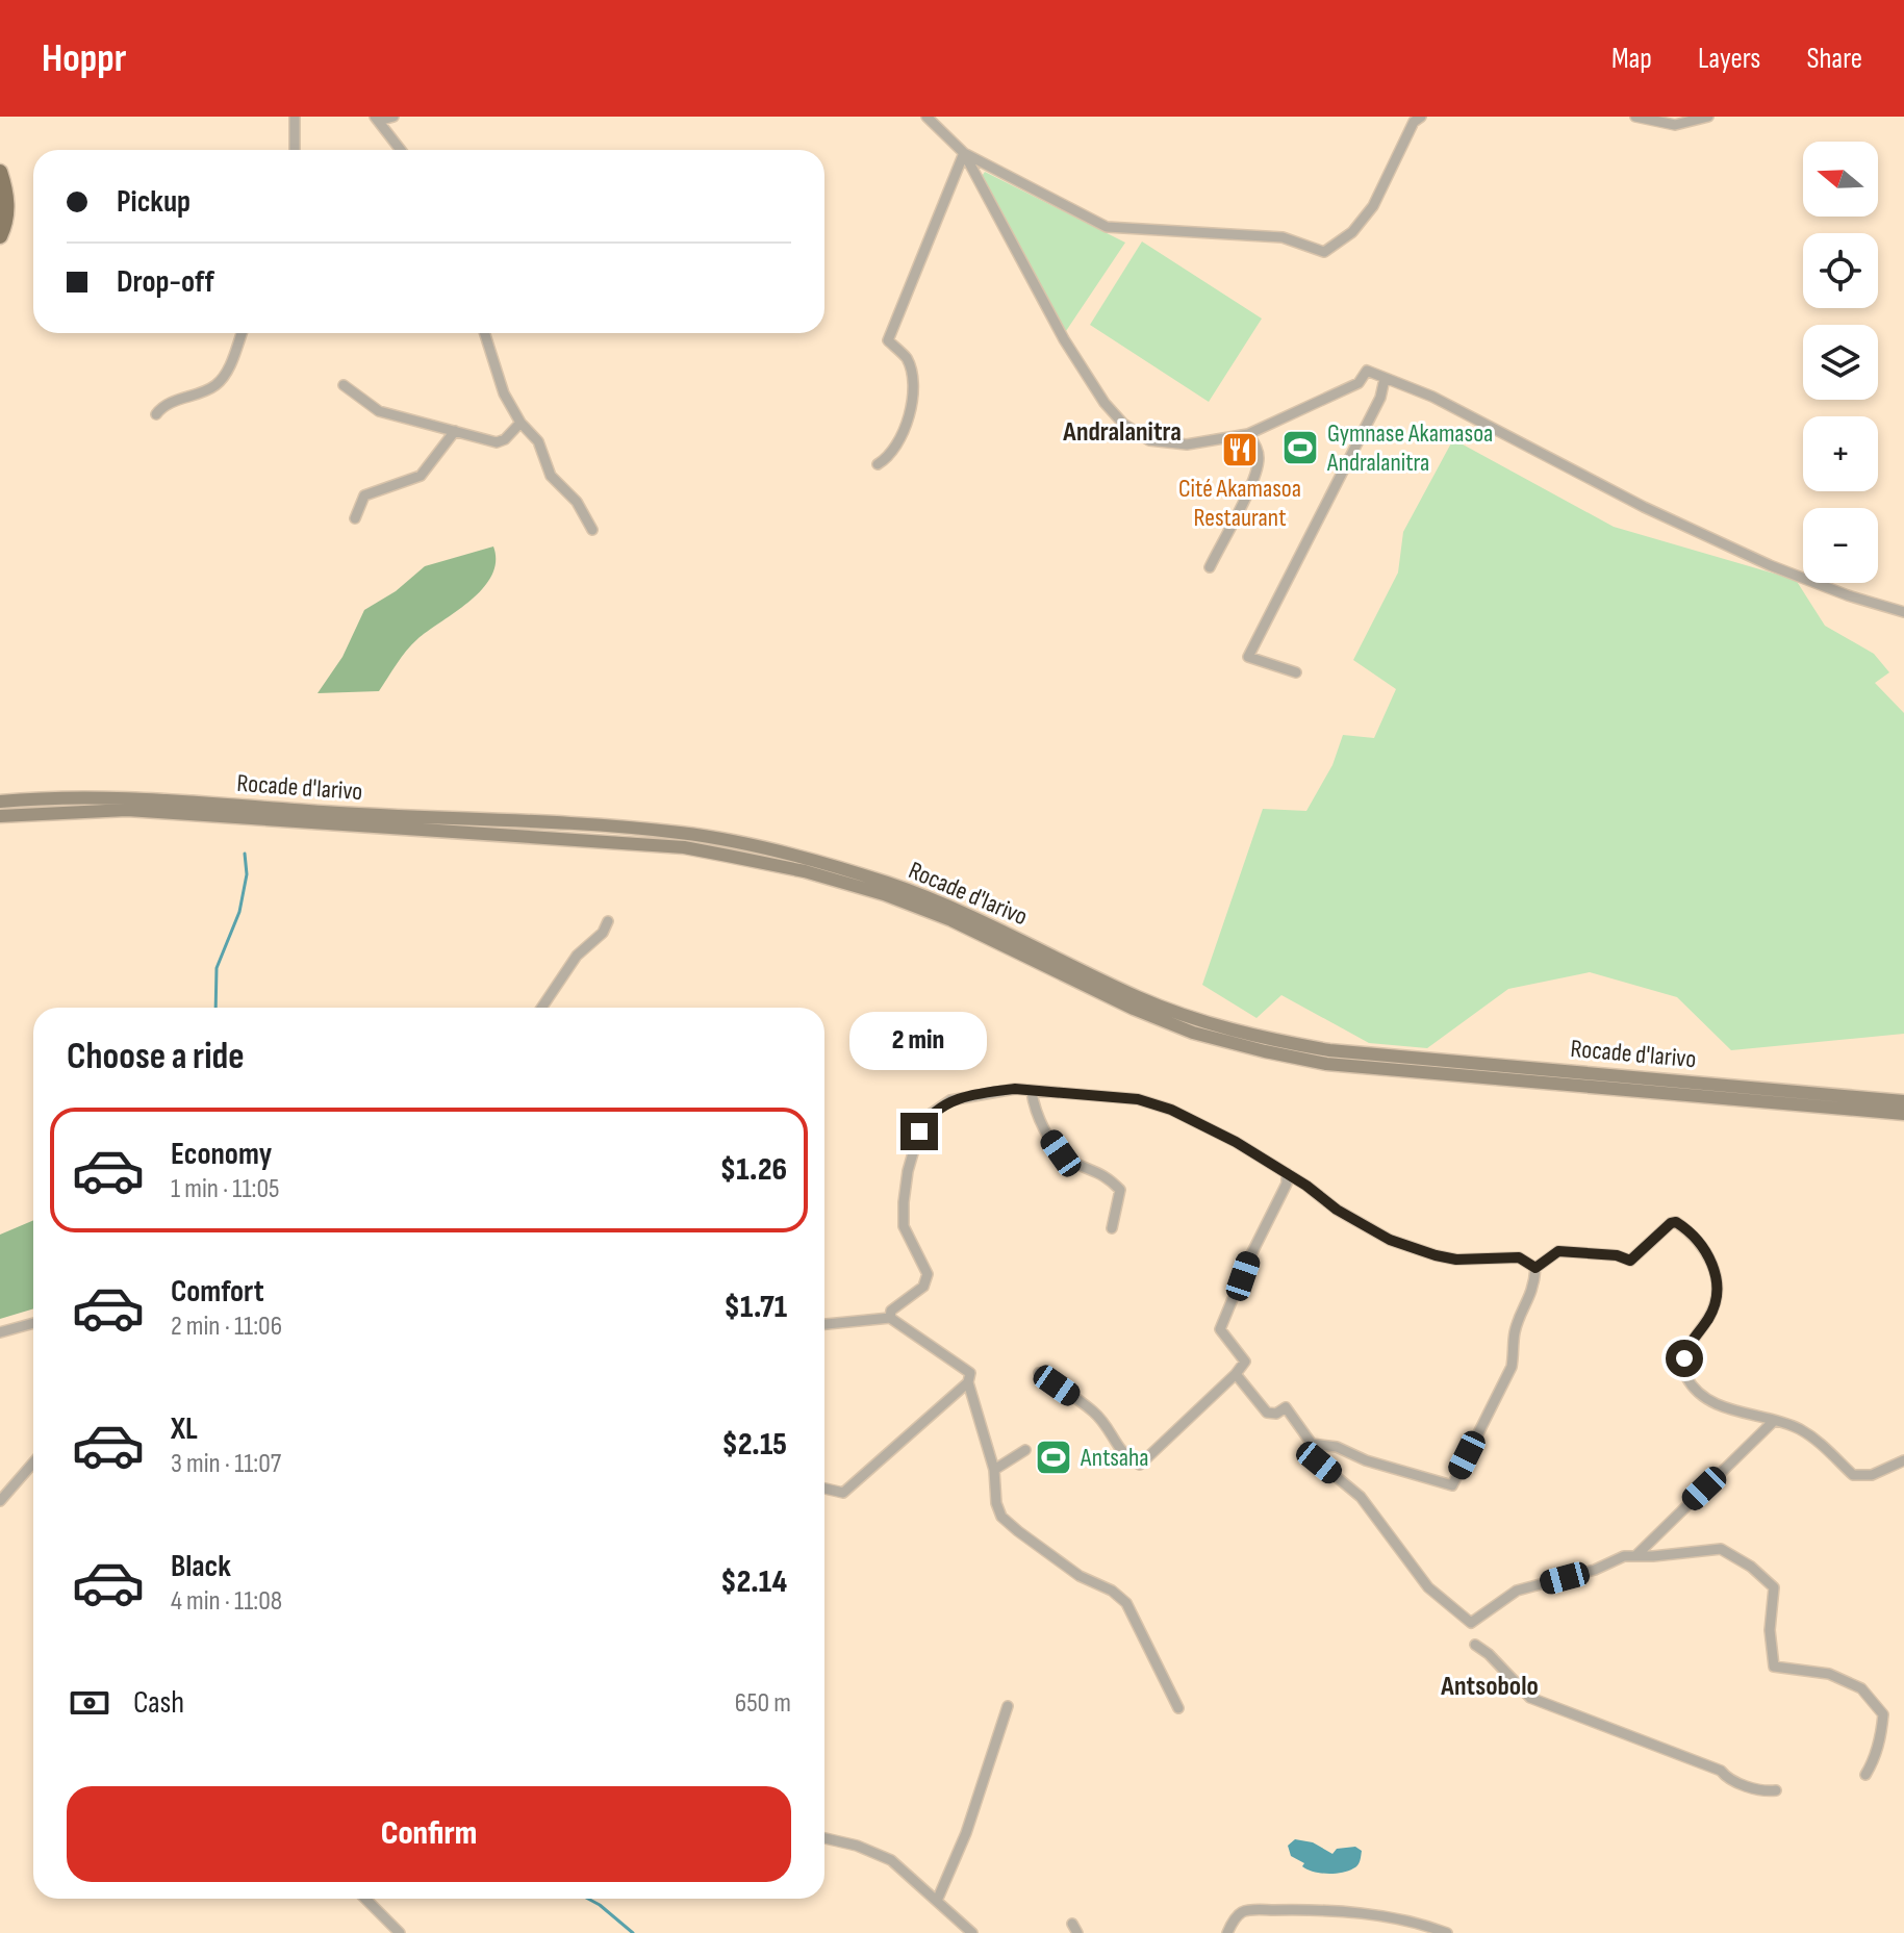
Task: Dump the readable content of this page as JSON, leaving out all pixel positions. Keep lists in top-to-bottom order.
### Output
{
  "streets": {
    "main road": ["Rocade d'Iarivo"]
  },
  "districts": ["Andralanitra", "Antsobolo"],
  "places": {
    "sports": ["Gymnase Akamasoa Andralanitra", "Antsaha"],
    "restaurant": ["Cité Akamasoa Restaurant"]
  },
  "north": "left",
  "page": {
    "header": "Hoppr",
    "nav": ["Map", "Layers", "Share"],
    "map_buttons": ["+", "−"],
    "banner": ["Pickup", "Drop-off"],
    "heading": "Choose a ride",
    "bubble": "2 min",
    "list": [
      {
        "name": "Economy",
        "note": "1 min · 11:05",
        "value": "$1.26"
      },
      {
        "name": "Comfort",
        "note": "2 min · 11:06",
        "value": "$1.71"
      },
      {
        "name": "XL",
        "note": "3 min · 11:07",
        "value": "$2.15"
      },
      {
        "name": "Black",
        "note": "4 min · 11:08",
        "value": "$2.14"
      }
    ],
    "pay": ["Cash", "650 m"],
    "buttons": "Confirm"
  }
}
